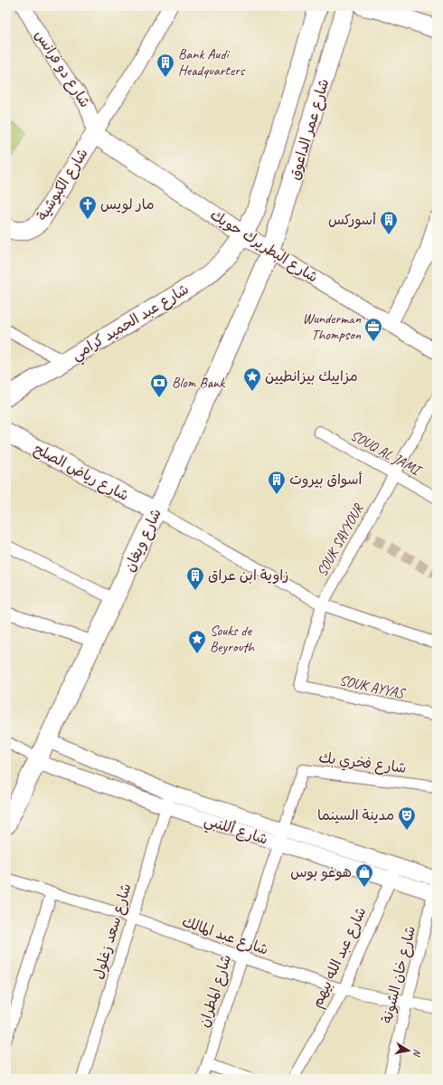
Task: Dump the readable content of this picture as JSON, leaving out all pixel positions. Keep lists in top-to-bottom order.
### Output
{
  "streets": {
    "street": [
      "شارع دو فرانس",
      "شارع عمر الداعوق",
      "شارع الكبوشية",
      "شارع البطريرك حويك",
      "شارع عبد الحميد كرامي",
      "SOUQ AL JAMI",
      "شارع رياض الصلح",
      "شارع ويغان",
      "SOUK SAYYOUR",
      "SOUK AYYAS",
      "شارع فخري بك",
      "شارع أللنبي",
      "شارع سعد زغلول",
      "شارع عبد المالك",
      "شارع عبد الله بيهم",
      "شارع خان الشونة",
      "شارع المطران"
    ]
  },
  "crossings": [
    ["شارع دو فرانس", "شارع الكبوشية"],
    ["شارع دو فرانس", "شارع البطريرك حويك"],
    ["شارع عمر الداعوق", "شارع البطريرك حويك"],
    ["شارع عمر الداعوق", "شارع عبد الحميد كرامي"],
    ["شارع عمر الداعوق", "شارع ويغان"],
    ["شارع الكبوشية", "شارع البطريرك حويك"],
    ["شارع البطريرك حويك", "شارع عبد الحميد كرامي"],
    ["شارع البطريرك حويك", "شارع ويغان"],
    ["SOUQ AL JAMI", "SOUK SAYYOUR"],
    ["شارع رياض الصلح", "شارع ويغان"],
    ["شارع ويغان", "شارع أللنبي"],
    ["SOUK SAYYOUR", "SOUK AYYAS"],
    ["شارع فخري بك", "شارع أللنبي"],
    ["شارع فخري بك", "شارع المطران"],
    ["شارع أللنبي", "شارع سعد زغلول"],
    ["شارع أللنبي", "شارع عبد الله بيهم"],
    ["شارع أللنبي", "شارع خان الشونة"],
    ["شارع أللنبي", "شارع المطران"],
    ["شارع سعد زغلول", "شارع عبد المالك"],
    ["شارع عبد المالك", "شارع عبد الله بيهم"],
    ["شارع عبد المالك", "شارع خان الشونة"],
    ["شارع عبد المالك", "شارع المطران"]
  ],
  "places": {
    "building": [
      "Bank Audi Headquarters",
      "أسوركس",
      "أسواق بيروت",
      "زاوية ابن عراق"
    ],
    "church": ["مار لويس"],
    "office": ["Wunderman Thompson"],
    "place": ["مزاييك بيزانطيين", "Souks de Beyrouth"],
    "bank": ["Blom Bank"],
    "theatre": ["مدينة السينما"],
    "shop": ["هوغو بوس"]
  },
  "north": "right"
}
